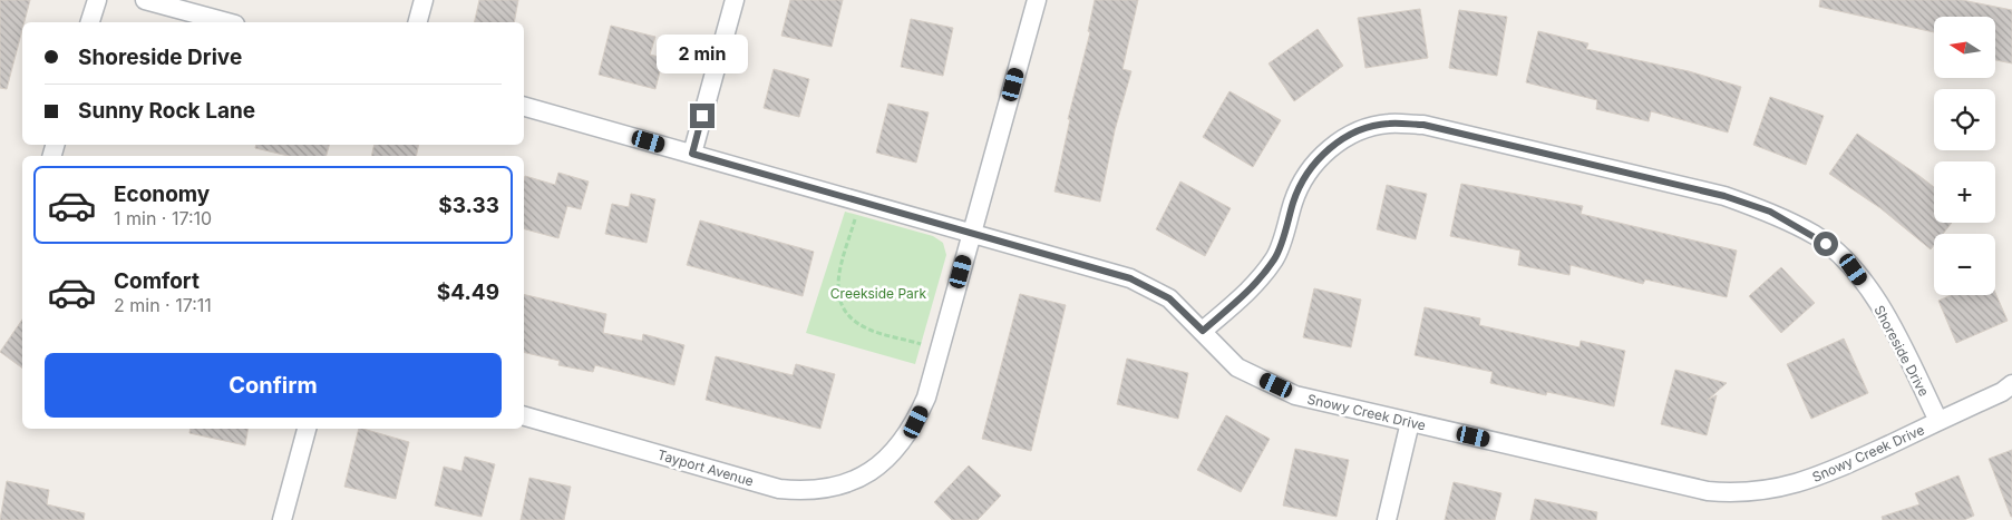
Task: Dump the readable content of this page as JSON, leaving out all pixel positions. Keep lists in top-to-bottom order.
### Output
{
  "streets": {
    "street": ["Shoreside Drive", "Snowy Creek Drive", "Tayport Avenue"]
  },
  "crossings": [
    ["Shoreside Drive", "Snowy Creek Drive"],
    ["Snowy Creek Drive", "Tayport Avenue"]
  ],
  "parks": ["Creekside Park"],
  "north": "left",
  "page": {
    "map_buttons": ["+", "−"],
    "banner": ["Shoreside Drive", "Sunny Rock Lane"],
    "bubble": "2 min",
    "list": [
      {
        "name": "Economy",
        "note": "1 min · 17:10",
        "value": "$3.33"
      },
      {
        "name": "Comfort",
        "note": "2 min · 17:11",
        "value": "$4.49"
      }
    ],
    "buttons": "Confirm"
  }
}
